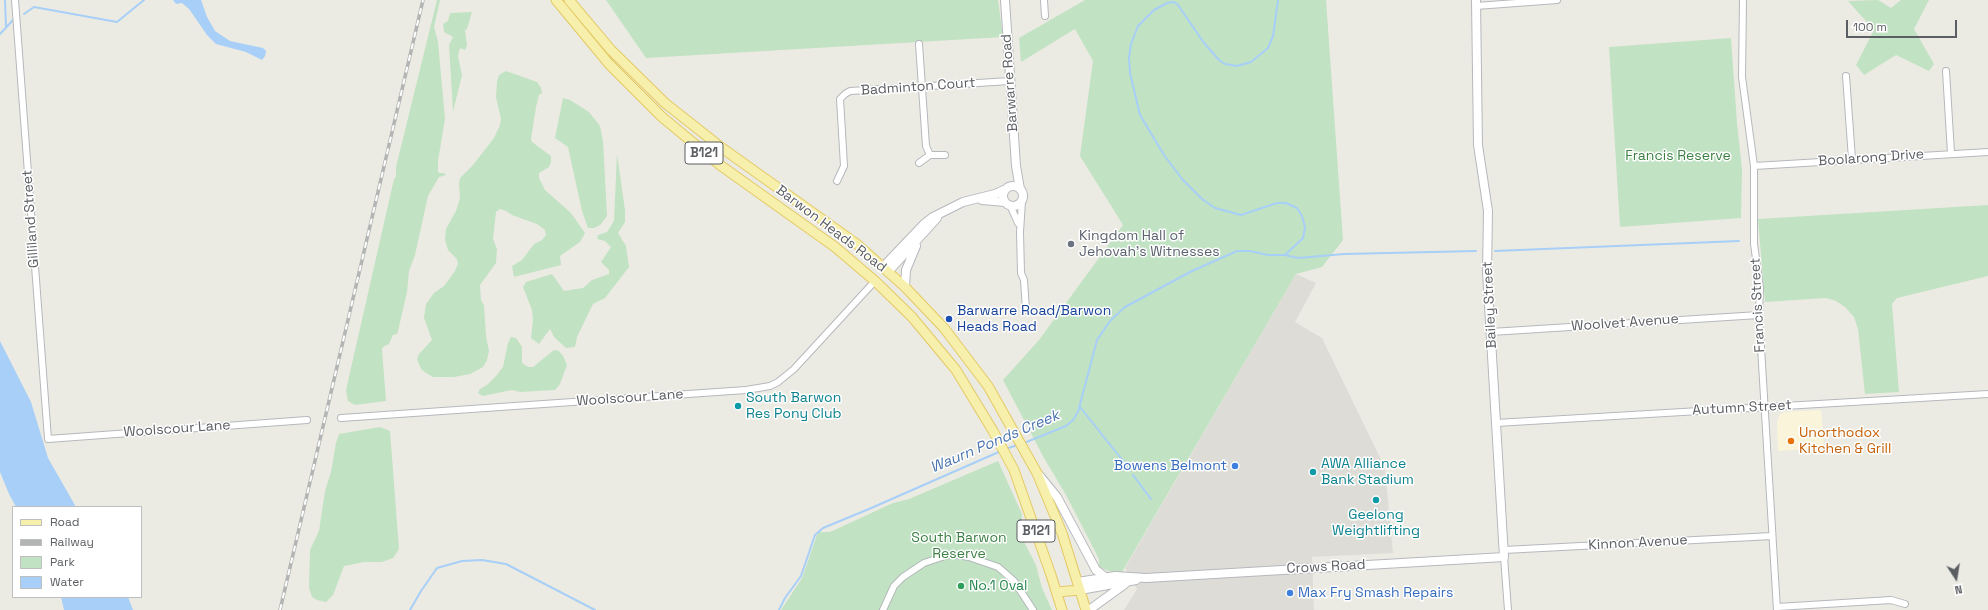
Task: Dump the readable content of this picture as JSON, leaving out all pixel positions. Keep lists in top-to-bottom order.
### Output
{
  "streets": {
    "main road": ["B121", "Barwon Heads Road"],
    "street": [
      "Barwarre Road",
      "Badminton Court",
      "Boolarong Drive",
      "Gilliland Street",
      "Bailey Street",
      "Francis Street",
      "Woolvet Avenue",
      "Woolscour Lane",
      "Autumn Street",
      "Kinnon Avenue",
      "Crows Road"
    ]
  },
  "crossings": [
    ["Barwarre Road", "Badminton Court"],
    ["Boolarong Drive", "Francis Street"],
    ["Gilliland Street", "Woolscour Lane"],
    ["Barwon Heads Road", "Woolscour Lane"],
    ["Barwon Heads Road", "Crows Road"],
    ["Bailey Street", "Woolvet Avenue"],
    ["Bailey Street", "Autumn Street"],
    ["Bailey Street", "Kinnon Avenue"],
    ["Bailey Street", "Crows Road"],
    ["Francis Street", "Woolvet Avenue"],
    ["Francis Street", "Autumn Street"],
    ["Francis Street", "Kinnon Avenue"],
    ["Kinnon Avenue", "Crows Road"]
  ],
  "water": ["Waurn Ponds Creek"],
  "parks": ["Francis Reserve", "South Barwon Reserve"],
  "places": [
    "Kingdom Hall of Jehovah's Witnesses",
    "Barwarre Road/Barwon Heads Road",
    "South Barwon Res Pony Club",
    "Unorthodox Kitchen & Grill",
    "Bowens Belmont",
    "AWA Alliance Bank Stadium",
    "Geelong Weightlifting",
    "No.1 Oval",
    "Max Fry Smash Repairs"
  ],
  "legend": [
    "Road",
    "Railway",
    "Park",
    "Water"
  ],
  "scale_bar": "100 m",
  "north": "bottom"
}
